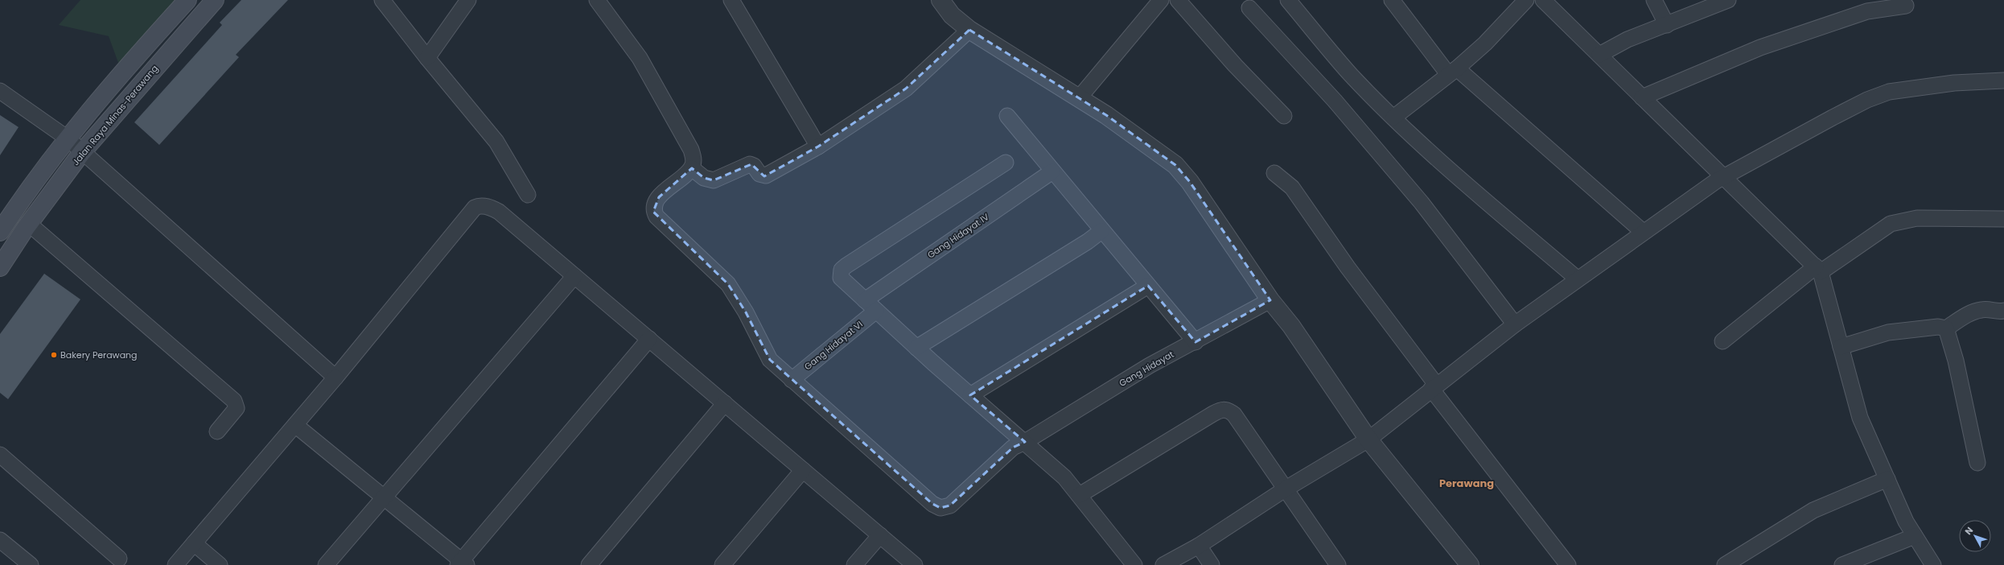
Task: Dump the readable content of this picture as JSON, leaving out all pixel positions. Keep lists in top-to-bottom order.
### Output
{
  "streets": {
    "main road": ["Jalan Raya Minas-Perawang"],
    "street": ["Gang Hidayat IV", "Gang Hidayat VI", "Gang Hidayat"]
  },
  "crossings": [
    ["Gang Hidayat VI", "Gang Hidayat"]
  ],
  "districts": ["Perawang"],
  "places": ["Bakery Perawang"],
  "north": "top left"
}
